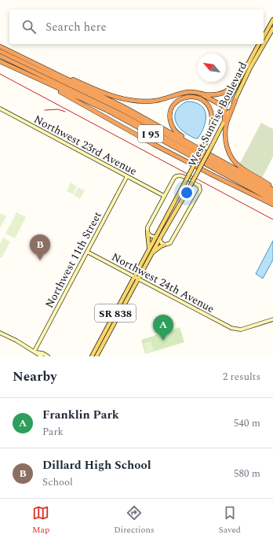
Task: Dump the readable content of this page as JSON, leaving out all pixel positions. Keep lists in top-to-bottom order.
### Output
{
  "streets": {
    "highway": ["I 95"],
    "main road": ["West Sunrise Boulevard", "SR 838"],
    "street": ["Northwest 23rd Avenue", "Northwest 11th Street", "Northwest 24th Avenue"]
  },
  "crossings": [
    ["West Sunrise Boulevard", "Northwest 24th Avenue"],
    ["Northwest 23rd Avenue", "Northwest 11th Street"],
    ["Northwest 11th Street", "Northwest 24th Avenue"]
  ],
  "north": "top left",
  "page": {
    "search": "Search here",
    "pins": ["B", "A"],
    "heading": ["Nearby", "2 results"],
    "list": [
      {
        "mark": "A",
        "name": "Franklin Park",
        "note": "Park",
        "value": "540 m"
      },
      {
        "mark": "B",
        "name": "Dillard High School",
        "note": "School",
        "value": "580 m"
      }
    ],
    "nav": ["Map", "Directions", "Saved"]
  }
}
